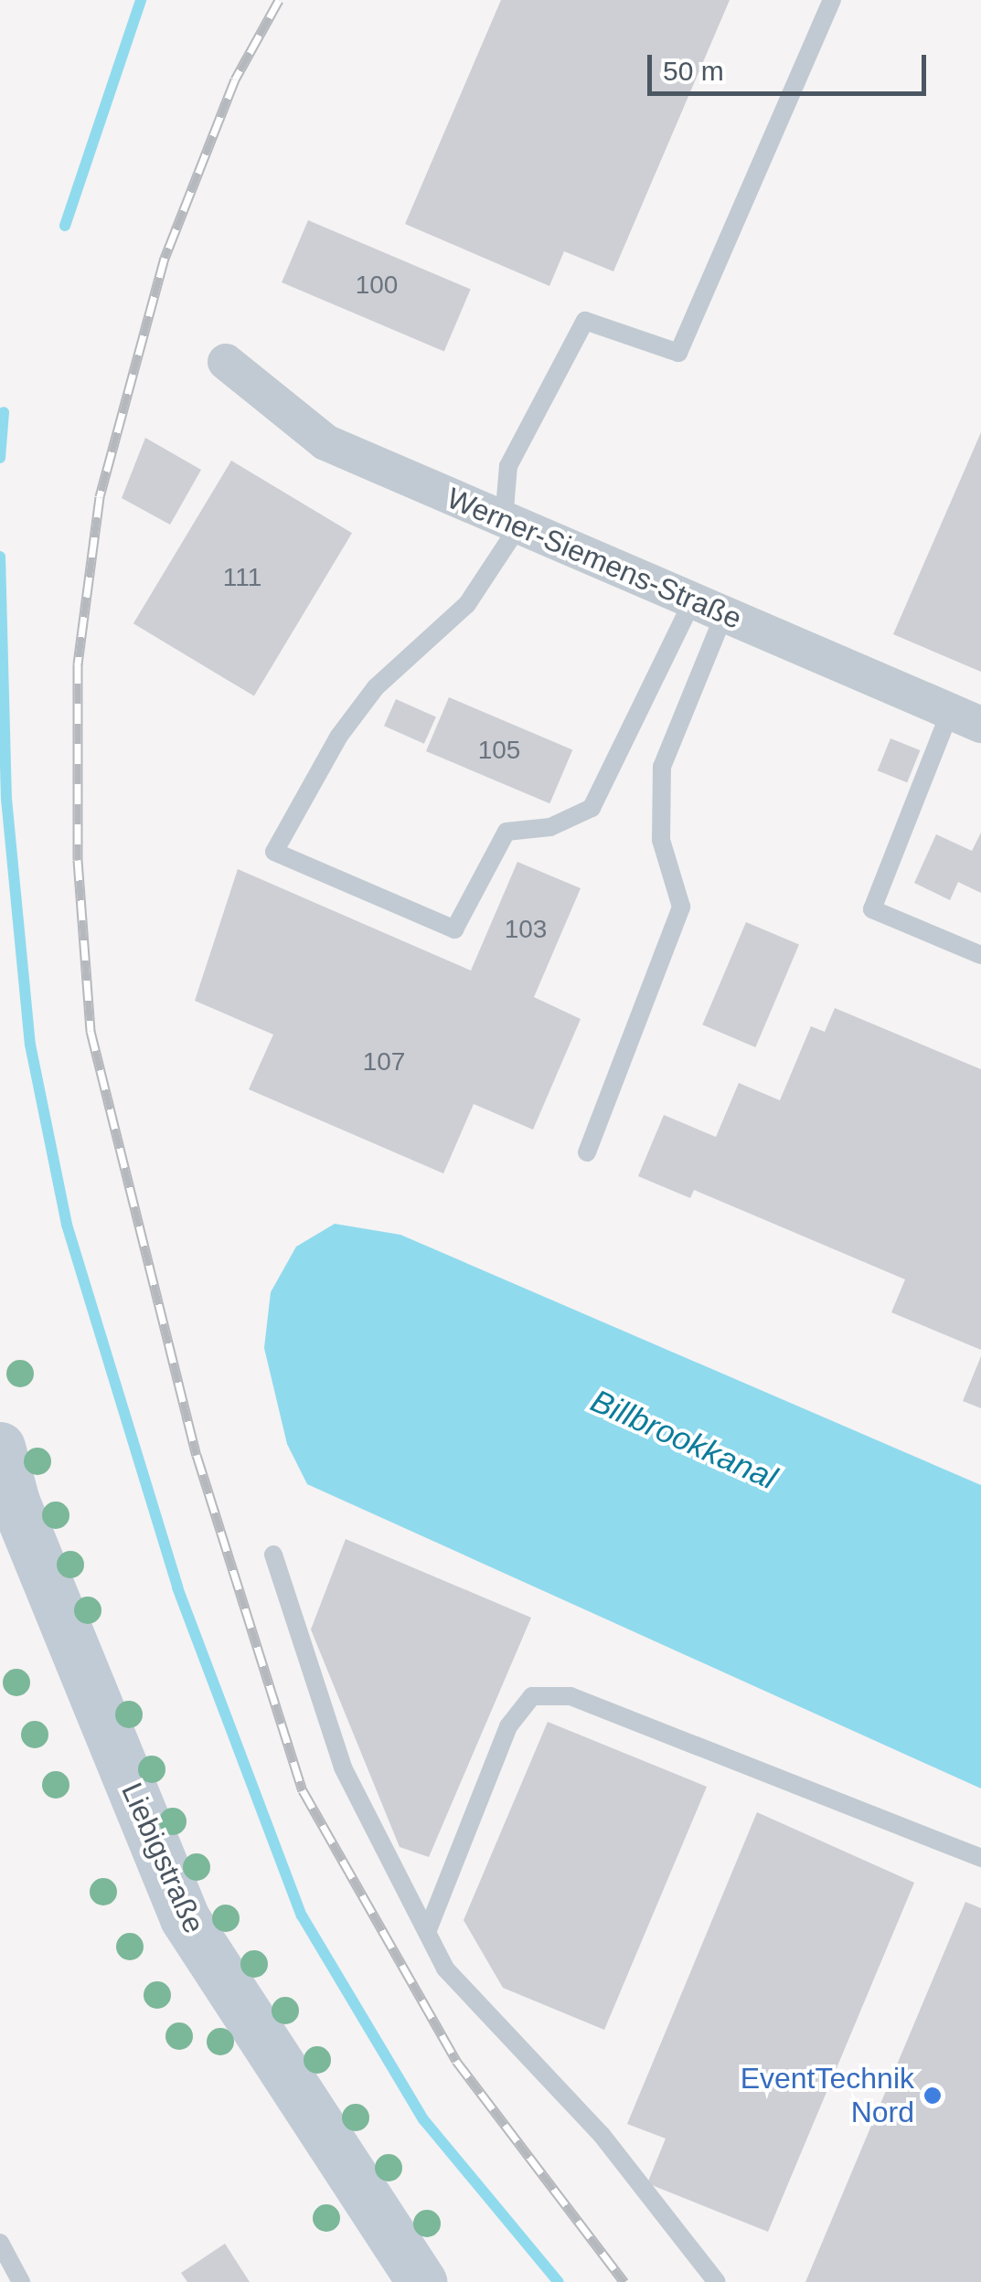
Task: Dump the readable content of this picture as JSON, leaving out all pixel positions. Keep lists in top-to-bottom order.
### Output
{
  "streets": {
    "main road": ["Liebigstraße"],
    "street": ["Werner-Siemens-Straße"]
  },
  "water": ["Billbrookkanal"],
  "places": ["EventTechnik Nord"],
  "house_numbers": [
    "100",
    "111",
    "105",
    "103",
    "107"
  ],
  "scale_bar": "50 m"
}
